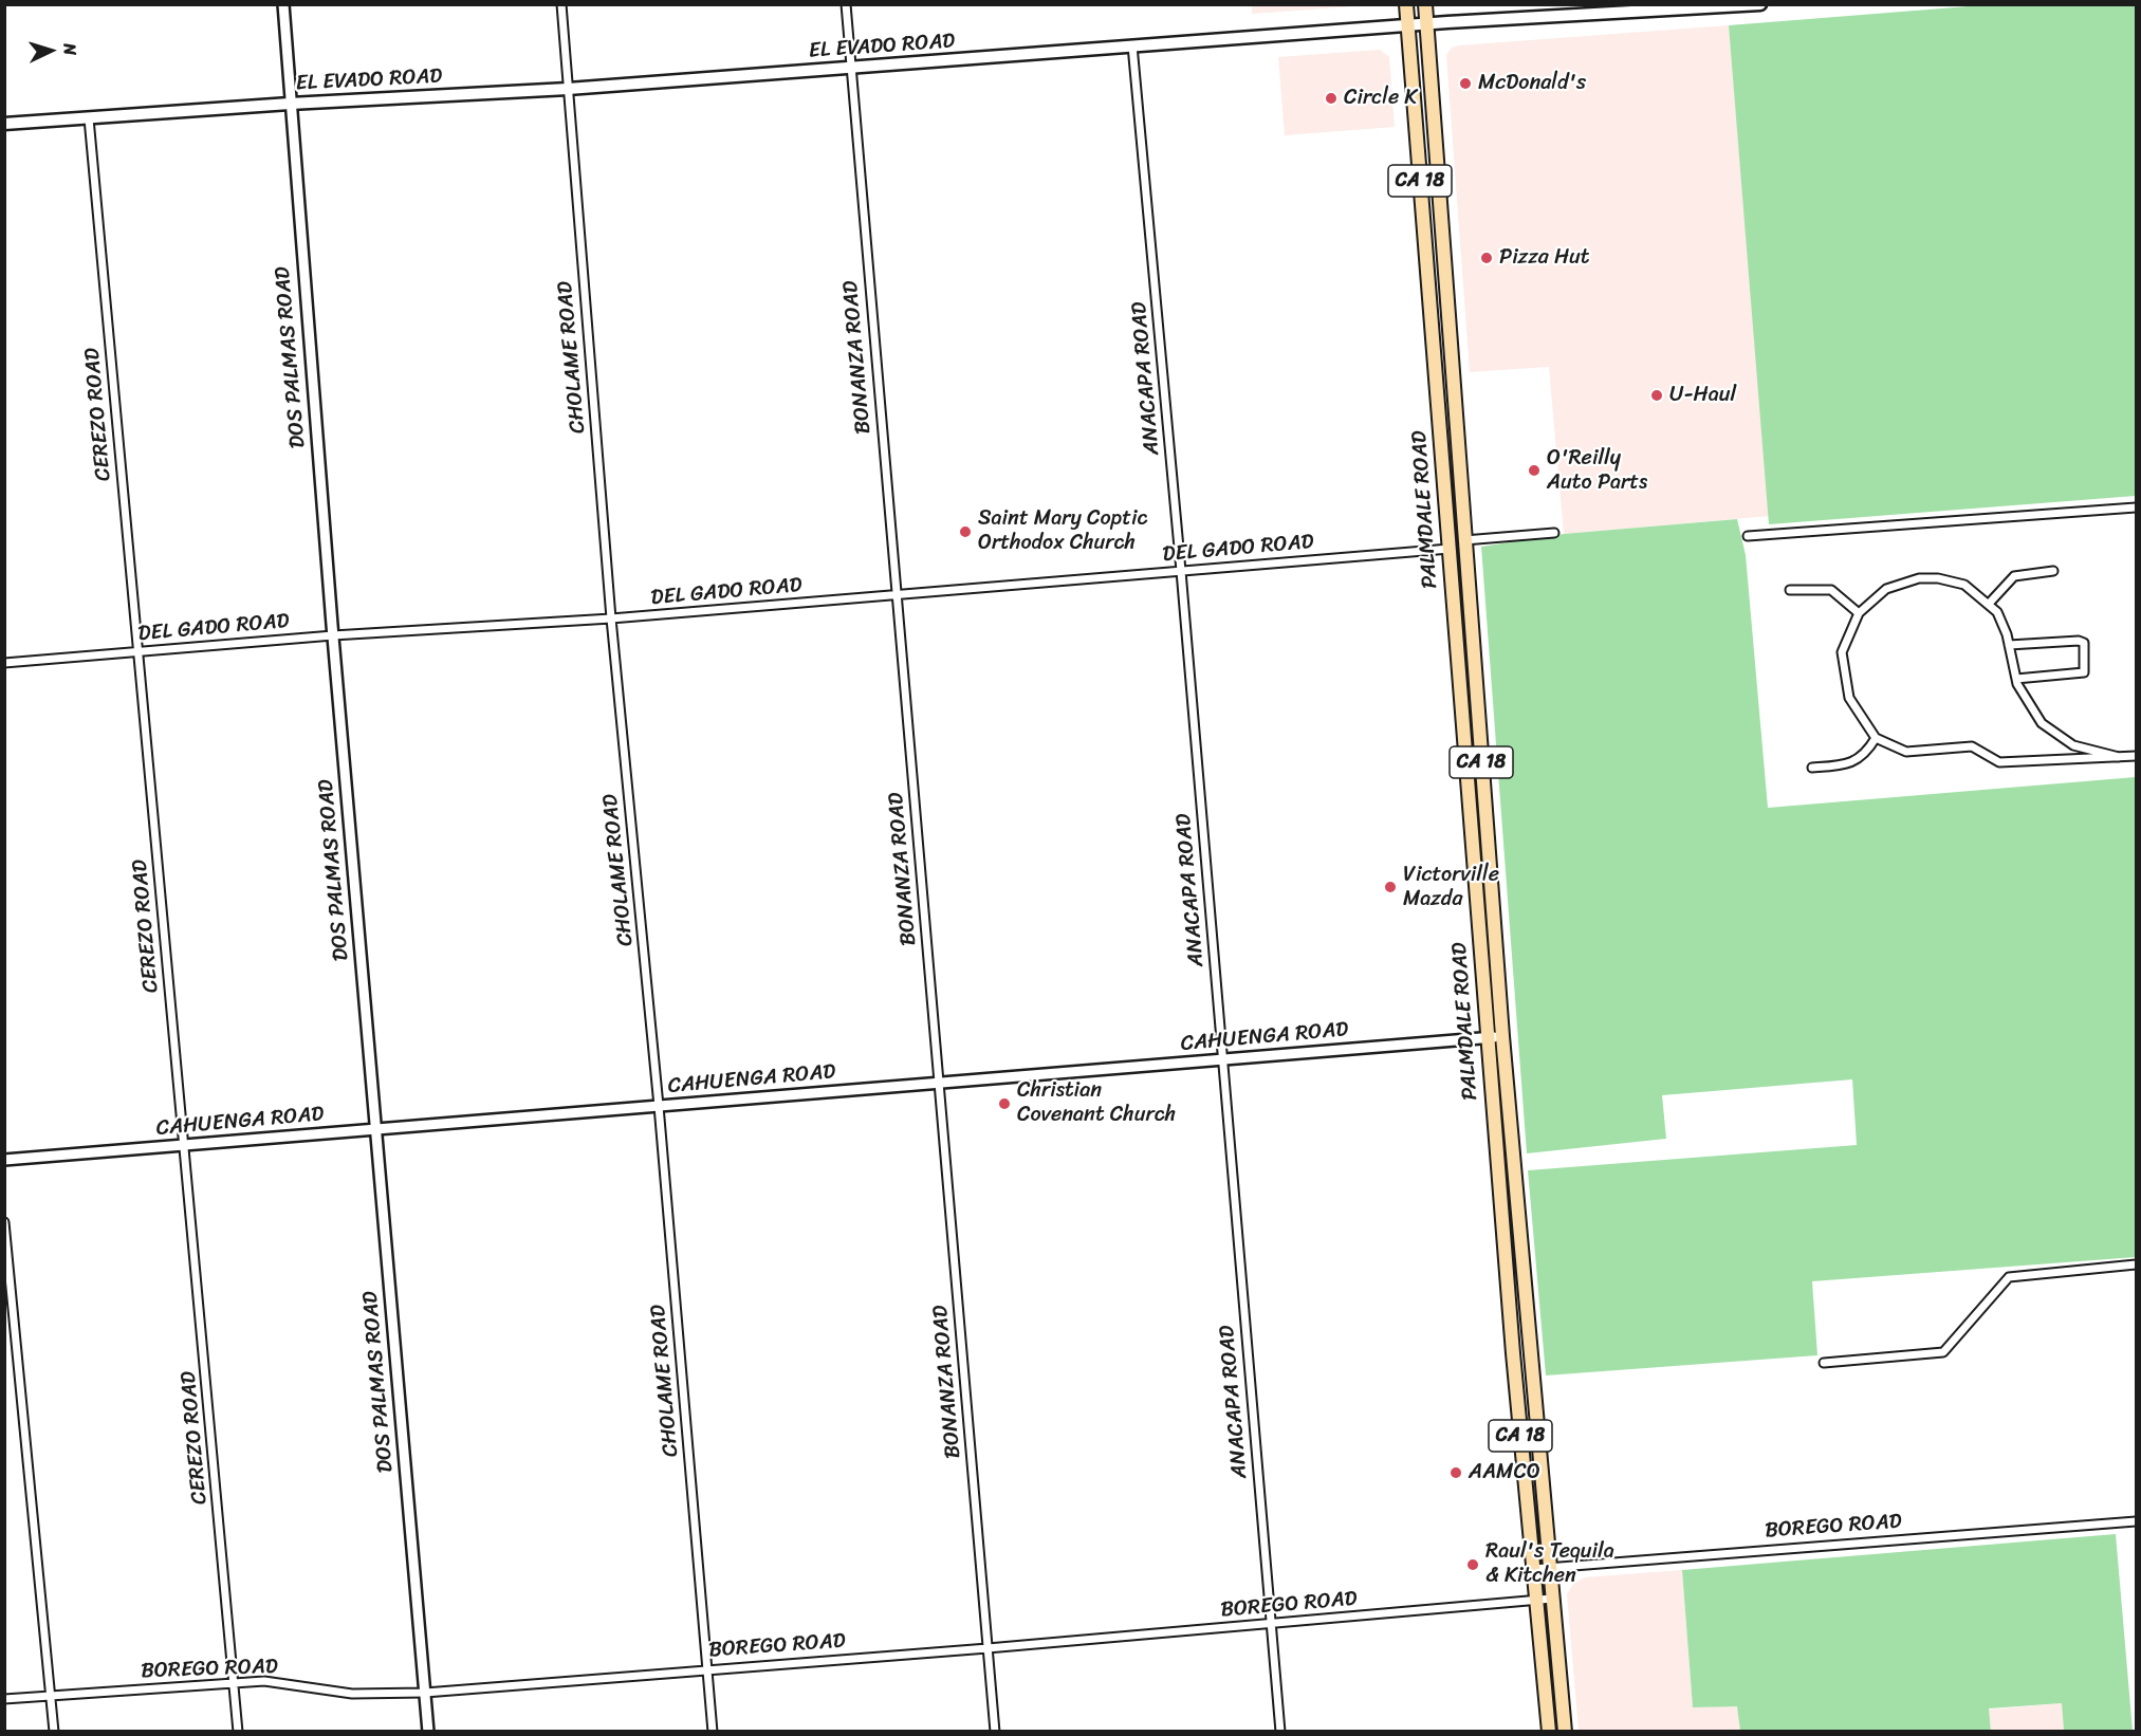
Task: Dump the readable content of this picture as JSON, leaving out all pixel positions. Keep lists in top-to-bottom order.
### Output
{
  "streets": {
    "highway": ["CA 18", "PALMDALE ROAD"],
    "main road": ["EL EVADO ROAD"],
    "street": [
      "DOS PALMAS ROAD",
      "CHOLAME ROAD",
      "BONANZA ROAD",
      "ANACAPA ROAD",
      "CEREZO ROAD",
      "DEL GADO ROAD",
      "CAHUENGA ROAD",
      "BOREGO ROAD"
    ]
  },
  "crossings": [
    ["EL EVADO ROAD", "DOS PALMAS ROAD"],
    ["EL EVADO ROAD", "CHOLAME ROAD"],
    ["EL EVADO ROAD", "BONANZA ROAD"],
    ["EL EVADO ROAD", "ANACAPA ROAD"],
    ["EL EVADO ROAD", "CEREZO ROAD"],
    ["EL EVADO ROAD", "PALMDALE ROAD"],
    ["DOS PALMAS ROAD", "DEL GADO ROAD"],
    ["DOS PALMAS ROAD", "CAHUENGA ROAD"],
    ["DOS PALMAS ROAD", "BOREGO ROAD"],
    ["CHOLAME ROAD", "DEL GADO ROAD"],
    ["CHOLAME ROAD", "CAHUENGA ROAD"],
    ["CHOLAME ROAD", "BOREGO ROAD"],
    ["BONANZA ROAD", "DEL GADO ROAD"],
    ["BONANZA ROAD", "CAHUENGA ROAD"],
    ["BONANZA ROAD", "BOREGO ROAD"],
    ["ANACAPA ROAD", "DEL GADO ROAD"],
    ["ANACAPA ROAD", "CAHUENGA ROAD"],
    ["ANACAPA ROAD", "BOREGO ROAD"],
    ["CEREZO ROAD", "DEL GADO ROAD"],
    ["CEREZO ROAD", "CAHUENGA ROAD"],
    ["CEREZO ROAD", "BOREGO ROAD"],
    ["PALMDALE ROAD", "DEL GADO ROAD"],
    ["PALMDALE ROAD", "CAHUENGA ROAD"],
    ["PALMDALE ROAD", "BOREGO ROAD"]
  ],
  "places": [
    "McDonald's",
    "Circle K",
    "Pizza Hut",
    "U-Haul",
    "O'Reilly Auto Parts",
    "Saint Mary Coptic Orthodox Church",
    "Victorville Mazda",
    "Christian Covenant Church",
    "AAMCO",
    "Raul's Tequila & Kitchen"
  ],
  "north": "right"
}
